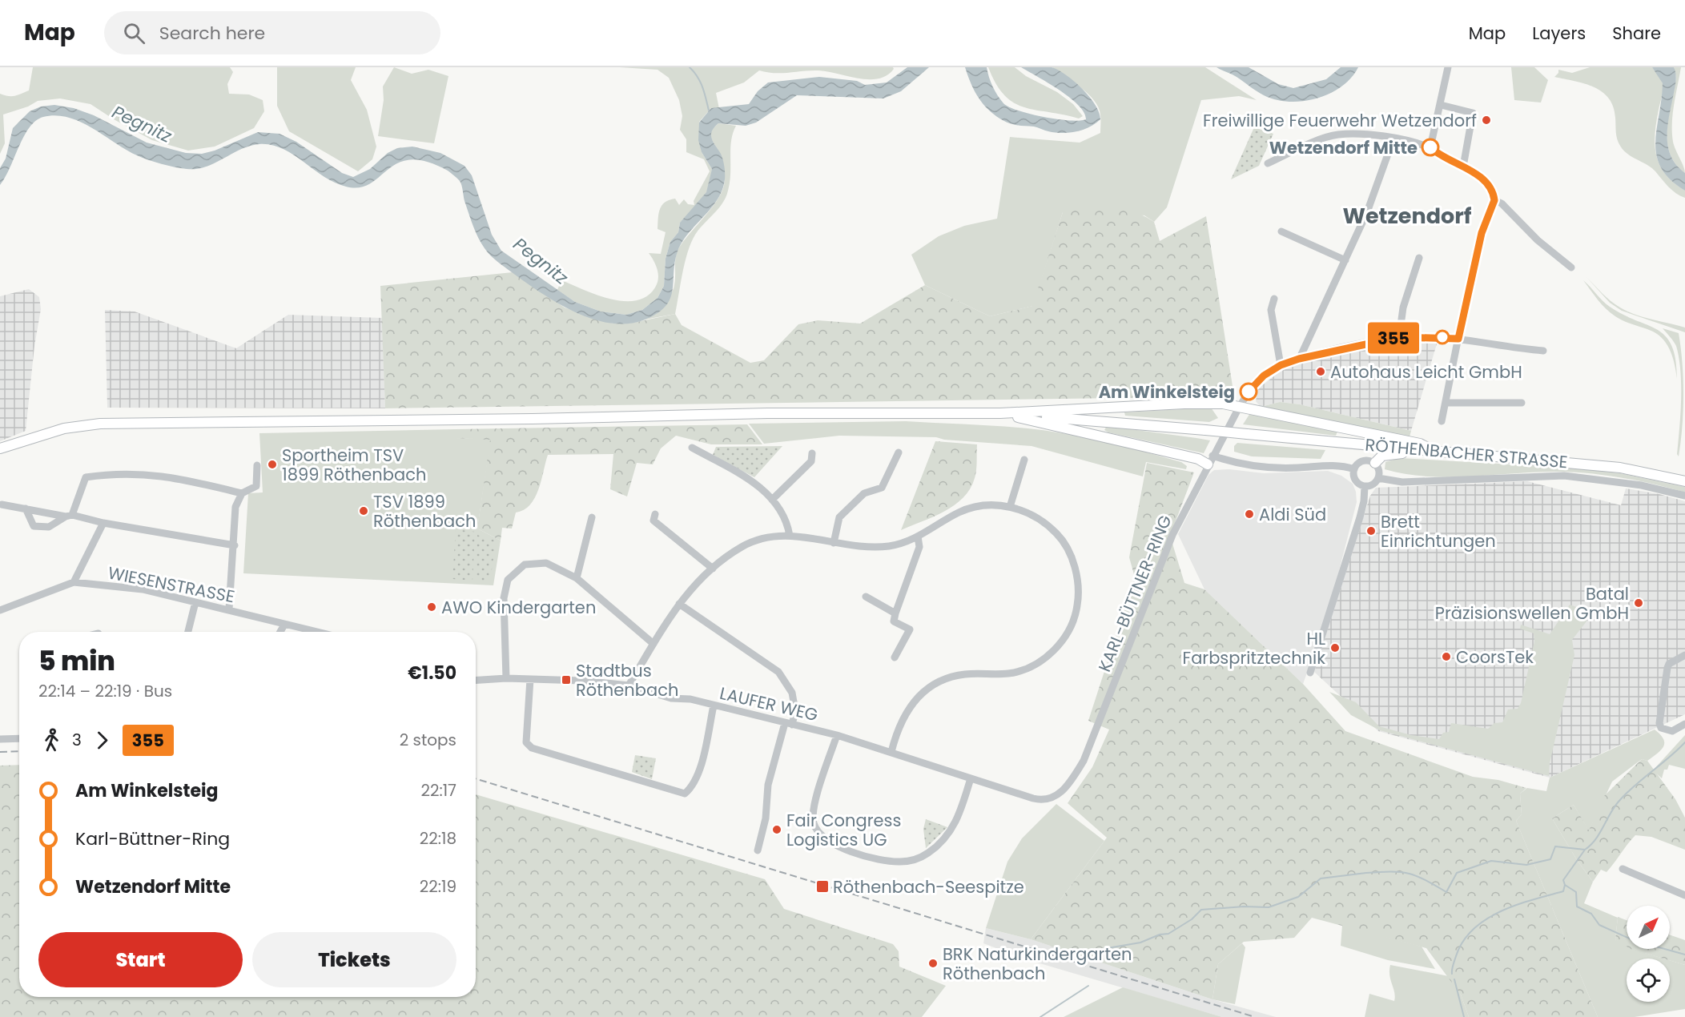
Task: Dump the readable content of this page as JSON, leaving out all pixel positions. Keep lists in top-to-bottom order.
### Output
{
  "streets": {
    "main road": ["RÖTHENBACHER STRASSE"],
    "street": ["WIESENSTRASSE", "KARL-BÜTTNER-RING", "LAUFER WEG"]
  },
  "crossings": [
    ["KARL-BÜTTNER-RING", "LAUFER WEG"]
  ],
  "districts": ["Wetzendorf"],
  "water": ["Pegnitz"],
  "places": {
    "other": [
      "Freiwillige Feuerwehr Wetzendorf",
      "Wetzendorf Mitte",
      "Autohaus Leicht GmbH",
      "Am Winkelsteig",
      "Sportheim TSV 1899 Röthenbach",
      "TSV 1899 Röthenbach",
      "Aldi Süd",
      "Brett Einrichtungen",
      "Batal Präzisionswellen GmbH",
      "AWO Kindergarten",
      "HL Farbspritztechnik",
      "CoorsTek",
      "Fair Congress Logistics UG",
      "BRK Naturkindergarten Röthenbach"
    ],
    "transit": ["Stadtbus Röthenbach", "Röthenbach-Seespitze"]
  },
  "lines": ["bus line 355"],
  "north": "top right",
  "page": {
    "header": "Map",
    "search": "Search here",
    "nav": ["Map", "Layers", "Share"],
    "on_map": "355",
    "heading": ["5 min", "22:14 – 22:19 · Bus", "€1.50"],
    "legs": ["3", "355", "2 stops"],
    "list": [
      {
        "name": "Am Winkelsteig",
        "value": "22:17"
      },
      {
        "name": "Karl-Büttner-Ring",
        "value": "22:18"
      },
      {
        "name": "Wetzendorf Mitte",
        "value": "22:19"
      }
    ],
    "buttons": ["Start", "Tickets"]
  }
}
